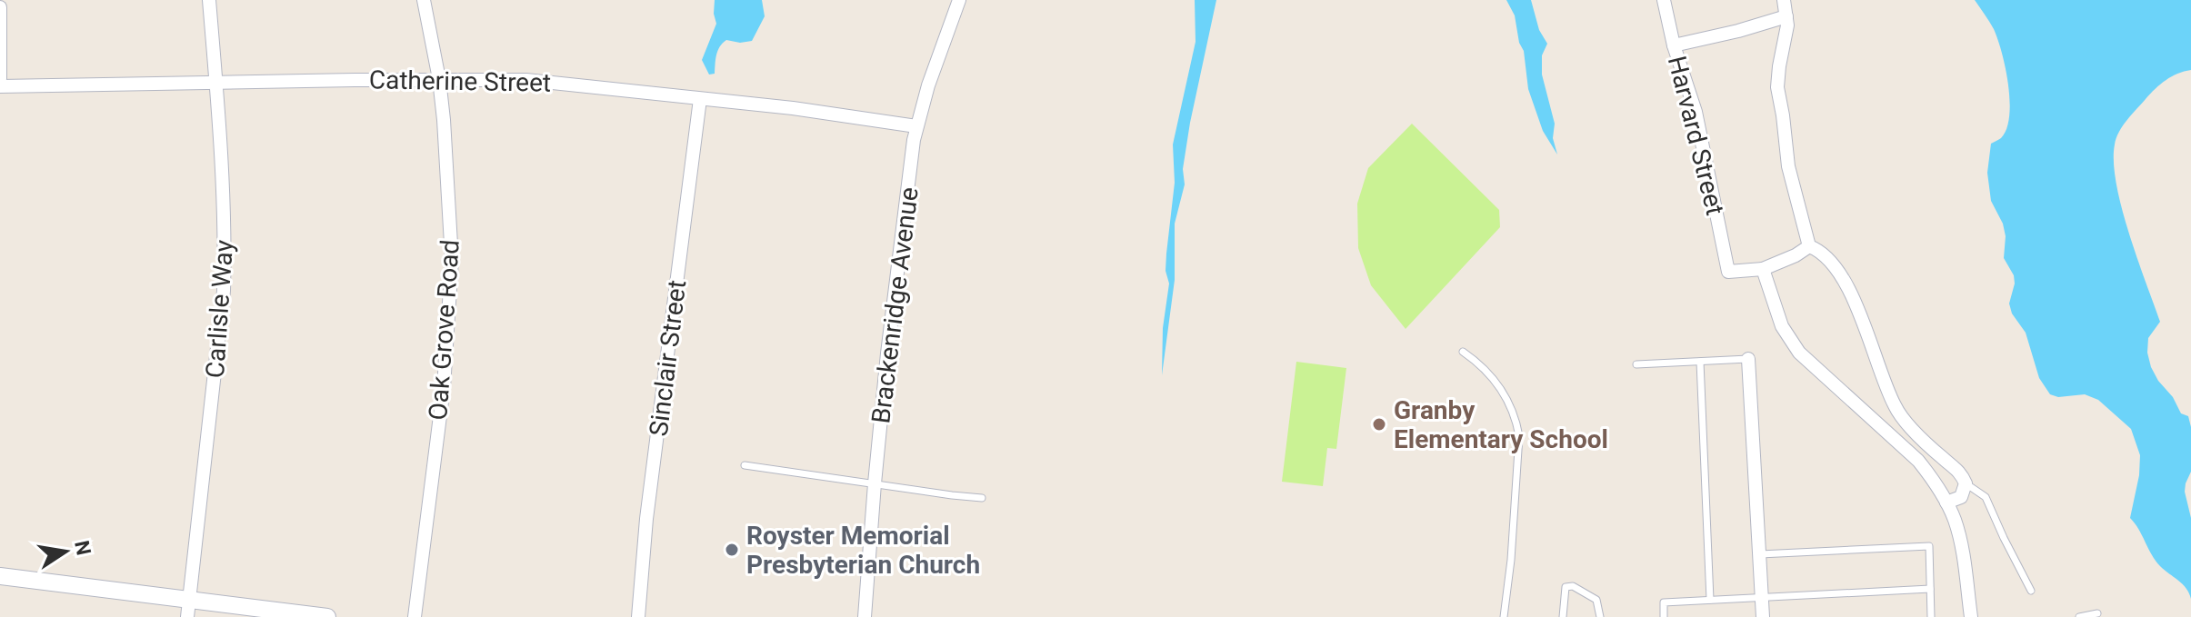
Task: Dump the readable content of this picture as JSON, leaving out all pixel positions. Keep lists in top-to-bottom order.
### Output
{
  "streets": {
    "street": [
      "Catherine Street",
      "Harvard Street",
      "Brackenridge Avenue",
      "Carlisle Way",
      "Oak Grove Road",
      "Sinclair Street"
    ]
  },
  "crossings": [
    ["Catherine Street", "Brackenridge Avenue"],
    ["Catherine Street", "Carlisle Way"],
    ["Catherine Street", "Oak Grove Road"],
    ["Catherine Street", "Sinclair Street"]
  ],
  "places": ["Granby Elementary School", "Royster Memorial Presbyterian Church"],
  "north": "right"
}
